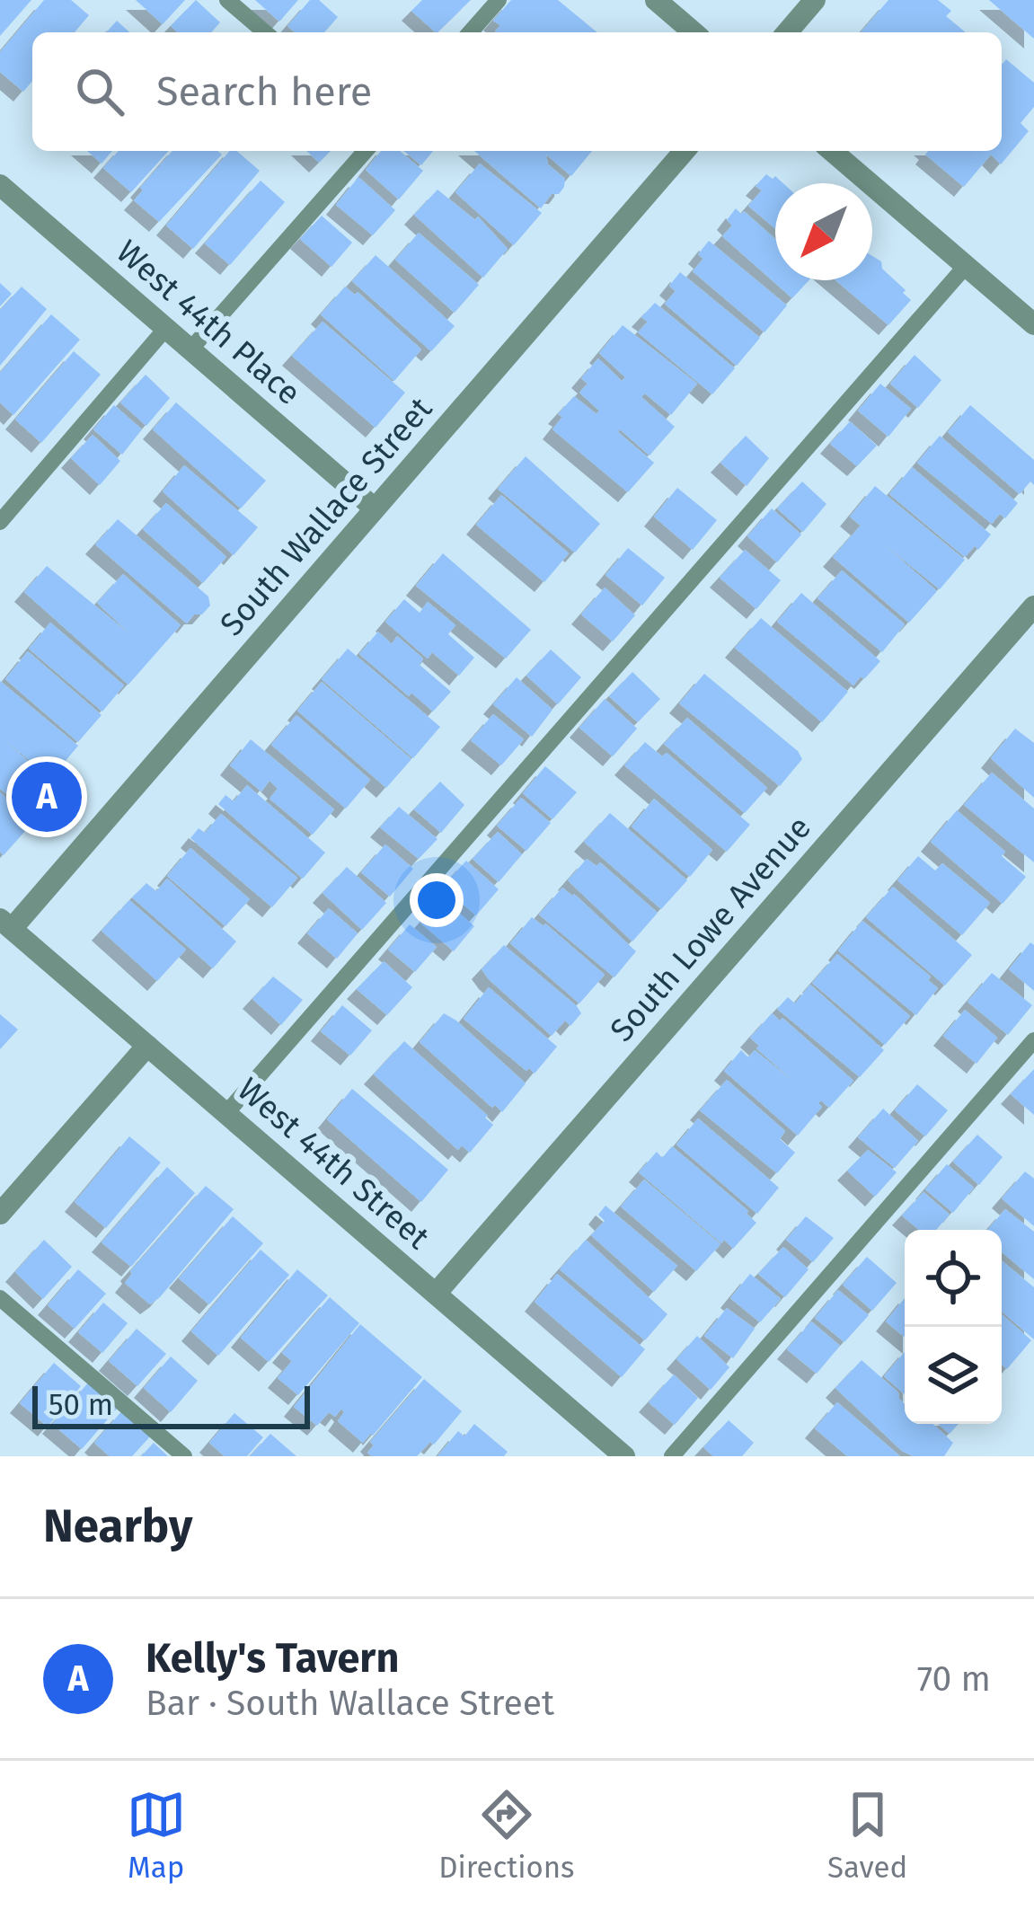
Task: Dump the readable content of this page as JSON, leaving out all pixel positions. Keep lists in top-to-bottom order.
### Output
{
  "streets": {
    "street": [
      "West 44th Place",
      "South Wallace Street",
      "South Lowe Avenue",
      "West 44th Street"
    ]
  },
  "crossings": [
    ["West 44th Place", "South Wallace Street"],
    ["South Wallace Street", "West 44th Street"],
    ["South Lowe Avenue", "West 44th Street"]
  ],
  "scale_bar": "50 m",
  "north": "bottom left",
  "page": {
    "search": "Search here",
    "pins": "A",
    "scale": "50 m",
    "heading": "Nearby",
    "list": [
      {
        "mark": "A",
        "name": "Kelly's Tavern",
        "note": "Bar · South Wallace Street",
        "value": "70 m"
      }
    ],
    "nav": ["Map", "Directions", "Saved"]
  }
}
